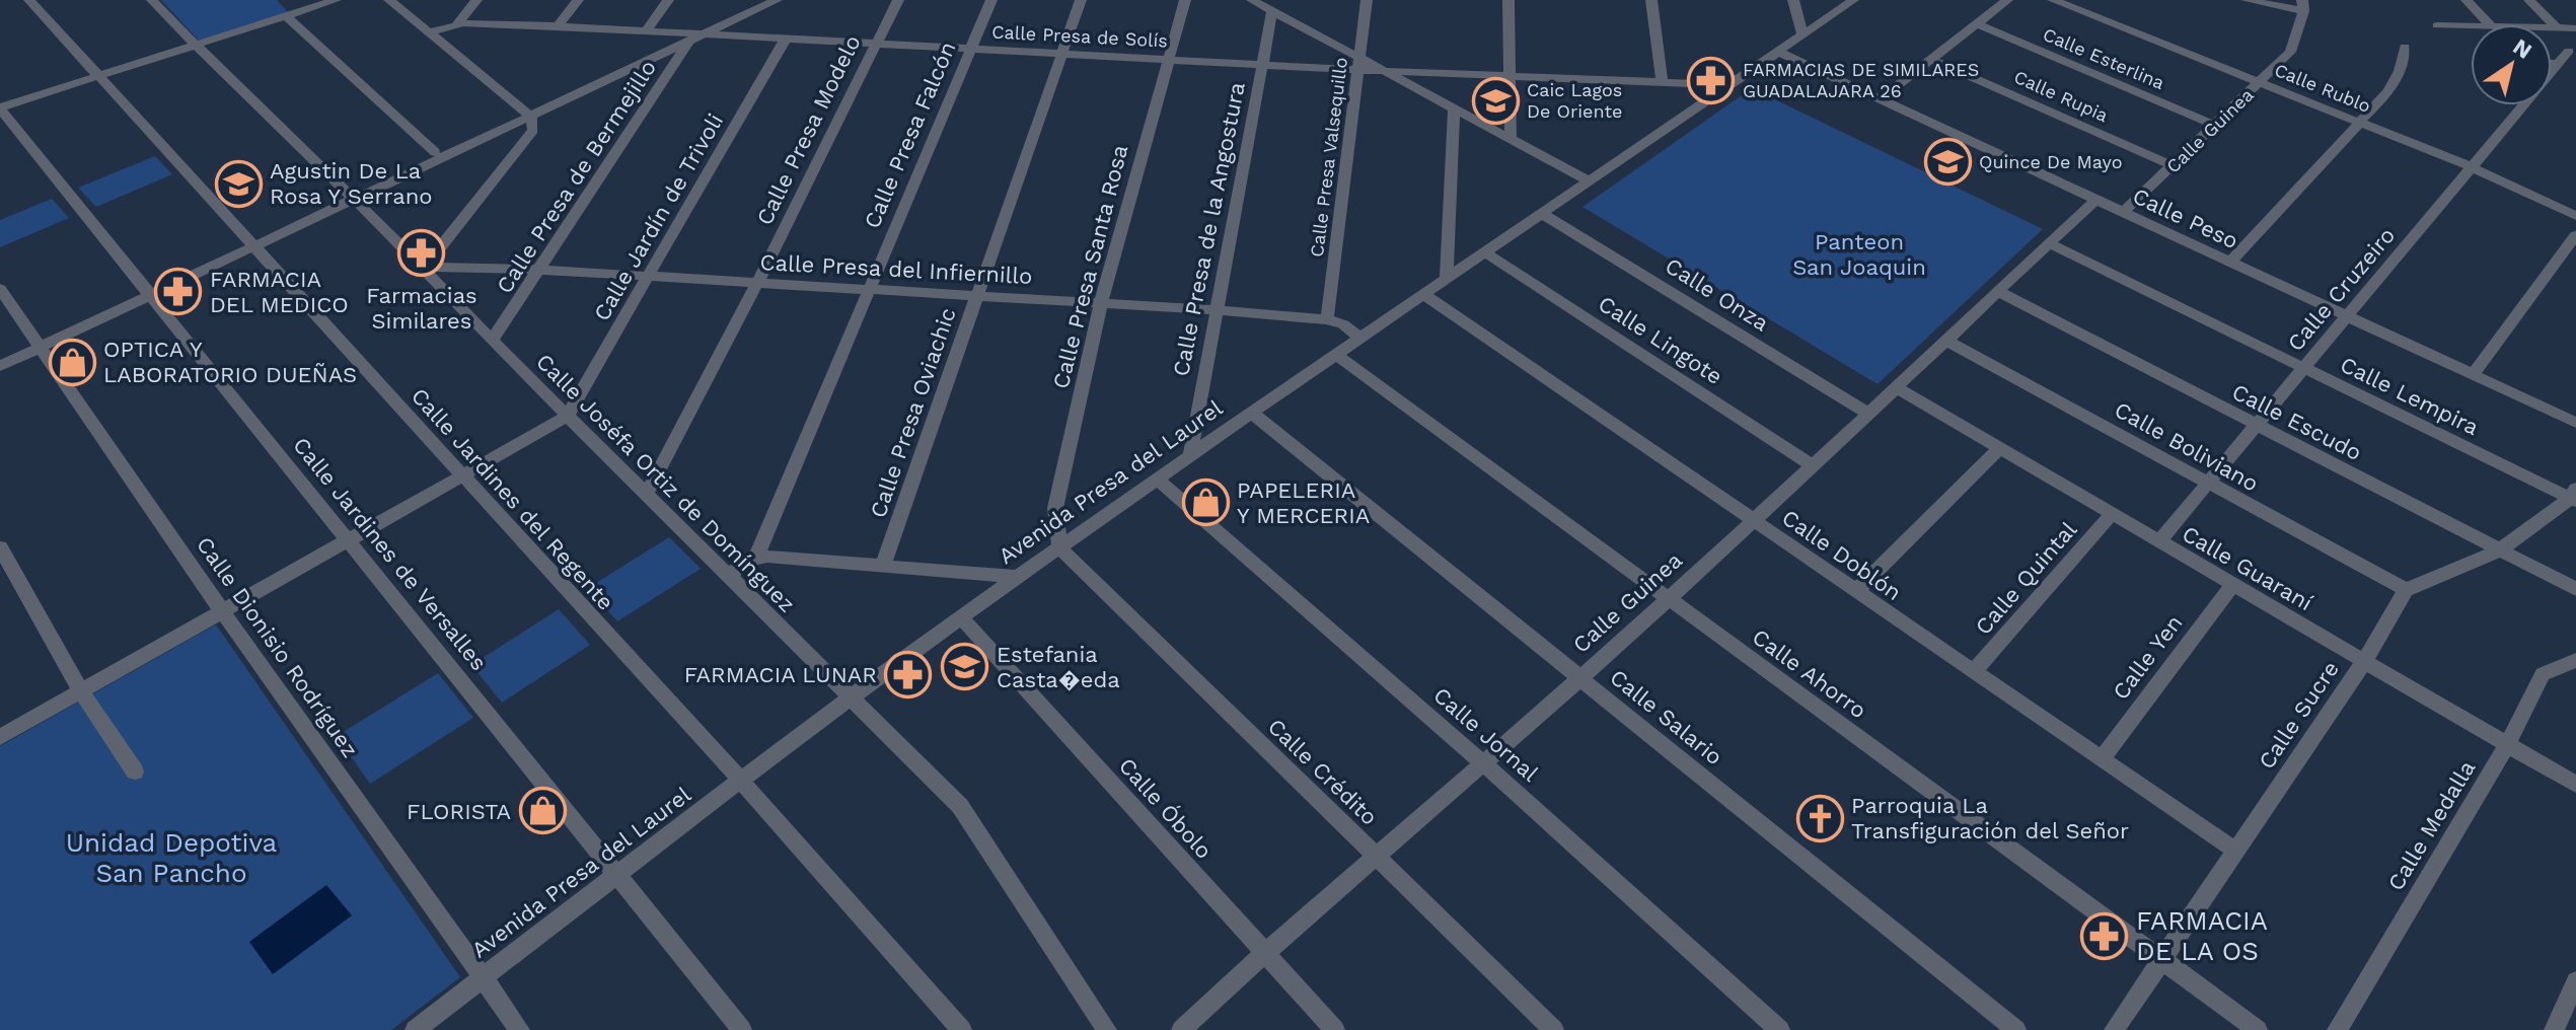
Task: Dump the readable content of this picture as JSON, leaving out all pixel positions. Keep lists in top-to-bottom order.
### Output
{
  "streets": {
    "street": [
      "Calle Presa de Solís",
      "Calle Esterlina",
      "Calle Rublo",
      "Calle Rupia",
      "Calle Presa Modelo",
      "Calle Guinea",
      "Calle Presa Falcón",
      "Calle Presa Valsequillo",
      "Calle Presa de Bermejillo",
      "Calle Jardín de Trivoli",
      "Calle Peso",
      "Calle Presa de la Angostura",
      "Calle Presa Santa Rosa",
      "Calle Presa del Infiernillo",
      "Calle Cruzeiro",
      "Calle Onza",
      "Calle Lingote",
      "Calle Lempira",
      "Calle Presa Oviachic",
      "Calle Escudo",
      "Calle Boliviano",
      "Avenida Presa del Laurel",
      "Calle Joséfa Ortiz de Domínguez",
      "Calle Jardines del Regente",
      "Calle Jardines de Versalles",
      "Calle Doblón",
      "Calle Guaraní",
      "Calle Quintal",
      "Calle Dionisio Rodríguez",
      "Calle Yen",
      "Calle Ahorro",
      "Calle Sucre",
      "Calle Salario",
      "Calle Jornal",
      "Calle Crédito",
      "Calle Óbolo",
      "Calle Medalla"
    ]
  },
  "crossings": [
    ["Calle Presa de Solís", "Calle Presa Modelo"],
    ["Calle Presa de Solís", "Calle Presa Falcón"],
    ["Calle Presa de Solís", "Calle Presa Valsequillo"],
    ["Calle Presa de Solís", "Calle Jardín de Trivoli"],
    ["Calle Presa de Solís", "Calle Presa de la Angostura"],
    ["Calle Presa de Solís", "Calle Presa Santa Rosa"],
    ["Calle Presa de Solís", "Calle Presa Oviachic"],
    ["Calle Esterlina", "Calle Guinea"],
    ["Calle Rublo", "Calle Guinea"],
    ["Calle Rublo", "Calle Cruzeiro"],
    ["Calle Rupia", "Calle Guinea"],
    ["Calle Presa Modelo", "Calle Presa del Infiernillo"],
    ["Calle Presa Modelo", "Calle Joséfa Ortiz de Domínguez"],
    ["Calle Guinea", "Calle Peso"],
    ["Calle Guinea", "Calle Onza"],
    ["Calle Guinea", "Calle Lingote"],
    ["Calle Guinea", "Calle Lempira"],
    ["Calle Guinea", "Calle Escudo"],
    ["Calle Guinea", "Calle Boliviano"],
    ["Calle Guinea", "Calle Doblón"],
    ["Calle Guinea", "Calle Guaraní"],
    ["Calle Guinea", "Calle Ahorro"],
    ["Calle Guinea", "Calle Salario"],
    ["Calle Guinea", "Calle Jornal"],
    ["Calle Guinea", "Calle Crédito"],
    ["Calle Guinea", "Calle Óbolo"],
    ["Calle Presa Falcón", "Calle Presa del Infiernillo"],
    ["Calle Presa Valsequillo", "Calle Presa del Infiernillo"],
    ["Calle Presa de Bermejillo", "Calle Presa del Infiernillo"],
    ["Calle Presa de Bermejillo", "Calle Joséfa Ortiz de Domínguez"],
    ["Calle Jardín de Trivoli", "Calle Presa del Infiernillo"],
    ["Calle Jardín de Trivoli", "Calle Joséfa Ortiz de Domínguez"],
    ["Calle Peso", "Calle Cruzeiro"],
    ["Calle Peso", "Avenida Presa del Laurel"],
    ["Calle Presa de la Angostura", "Calle Presa del Infiernillo"],
    ["Calle Presa de la Angostura", "Avenida Presa del Laurel"],
    ["Calle Presa Santa Rosa", "Calle Presa del Infiernillo"],
    ["Calle Presa Santa Rosa", "Avenida Presa del Laurel"],
    ["Calle Presa Santa Rosa", "Calle Crédito"],
    ["Calle Presa del Infiernillo", "Calle Presa Oviachic"],
    ["Calle Presa del Infiernillo", "Avenida Presa del Laurel"],
    ["Calle Presa del Infiernillo", "Calle Joséfa Ortiz de Domínguez"],
    ["Calle Cruzeiro", "Calle Lempira"],
    ["Calle Cruzeiro", "Calle Escudo"],
    ["Calle Cruzeiro", "Calle Boliviano"],
    ["Calle Cruzeiro", "Calle Guaraní"],
    ["Calle Onza", "Avenida Presa del Laurel"],
    ["Calle Lingote", "Avenida Presa del Laurel"],
    ["Calle Boliviano", "Calle Sucre"],
    ["Avenida Presa del Laurel", "Calle Joséfa Ortiz de Domínguez"],
    ["Avenida Presa del Laurel", "Calle Jardines del Regente"],
    ["Avenida Presa del Laurel", "Calle Jardines de Versalles"],
    ["Avenida Presa del Laurel", "Calle Doblón"],
    ["Avenida Presa del Laurel", "Calle Dionisio Rodríguez"],
    ["Avenida Presa del Laurel", "Calle Ahorro"],
    ["Avenida Presa del Laurel", "Calle Salario"],
    ["Avenida Presa del Laurel", "Calle Jornal"],
    ["Avenida Presa del Laurel", "Calle Crédito"],
    ["Avenida Presa del Laurel", "Calle Óbolo"],
    ["Calle Doblón", "Calle Quintal"],
    ["Calle Doblón", "Calle Yen"],
    ["Calle Doblón", "Calle Sucre"],
    ["Calle Guaraní", "Calle Quintal"],
    ["Calle Guaraní", "Calle Yen"],
    ["Calle Guaraní", "Calle Sucre"],
    ["Calle Guaraní", "Calle Medalla"],
    ["Calle Ahorro", "Calle Sucre"]
  ],
  "parks": ["Panteon San Joaquin", "Unidad Depotiva San Pancho"],
  "places": {
    "pharmacy": [
      "FARMACIAS DE SIMILARES GUADALAJARA 26",
      "Farmacias Similares",
      "FARMACIA DEL MEDICO",
      "FARMACIA LUNAR",
      "FARMACIA DE LA OS"
    ],
    "school or university": [
      "Caic Lagos De Oriente",
      "Quince De Mayo",
      "Agustin De La Rosa Y Serrano",
      "Estefania Casta�eda"
    ],
    "shop": ["OPTICA Y LABORATORIO DUEÑAS", "PAPELERIA Y MERCERIA", "FLORISTA"],
    "church": ["Parroquia La Transfiguración del Señor"]
  },
  "north": "top right"
}
